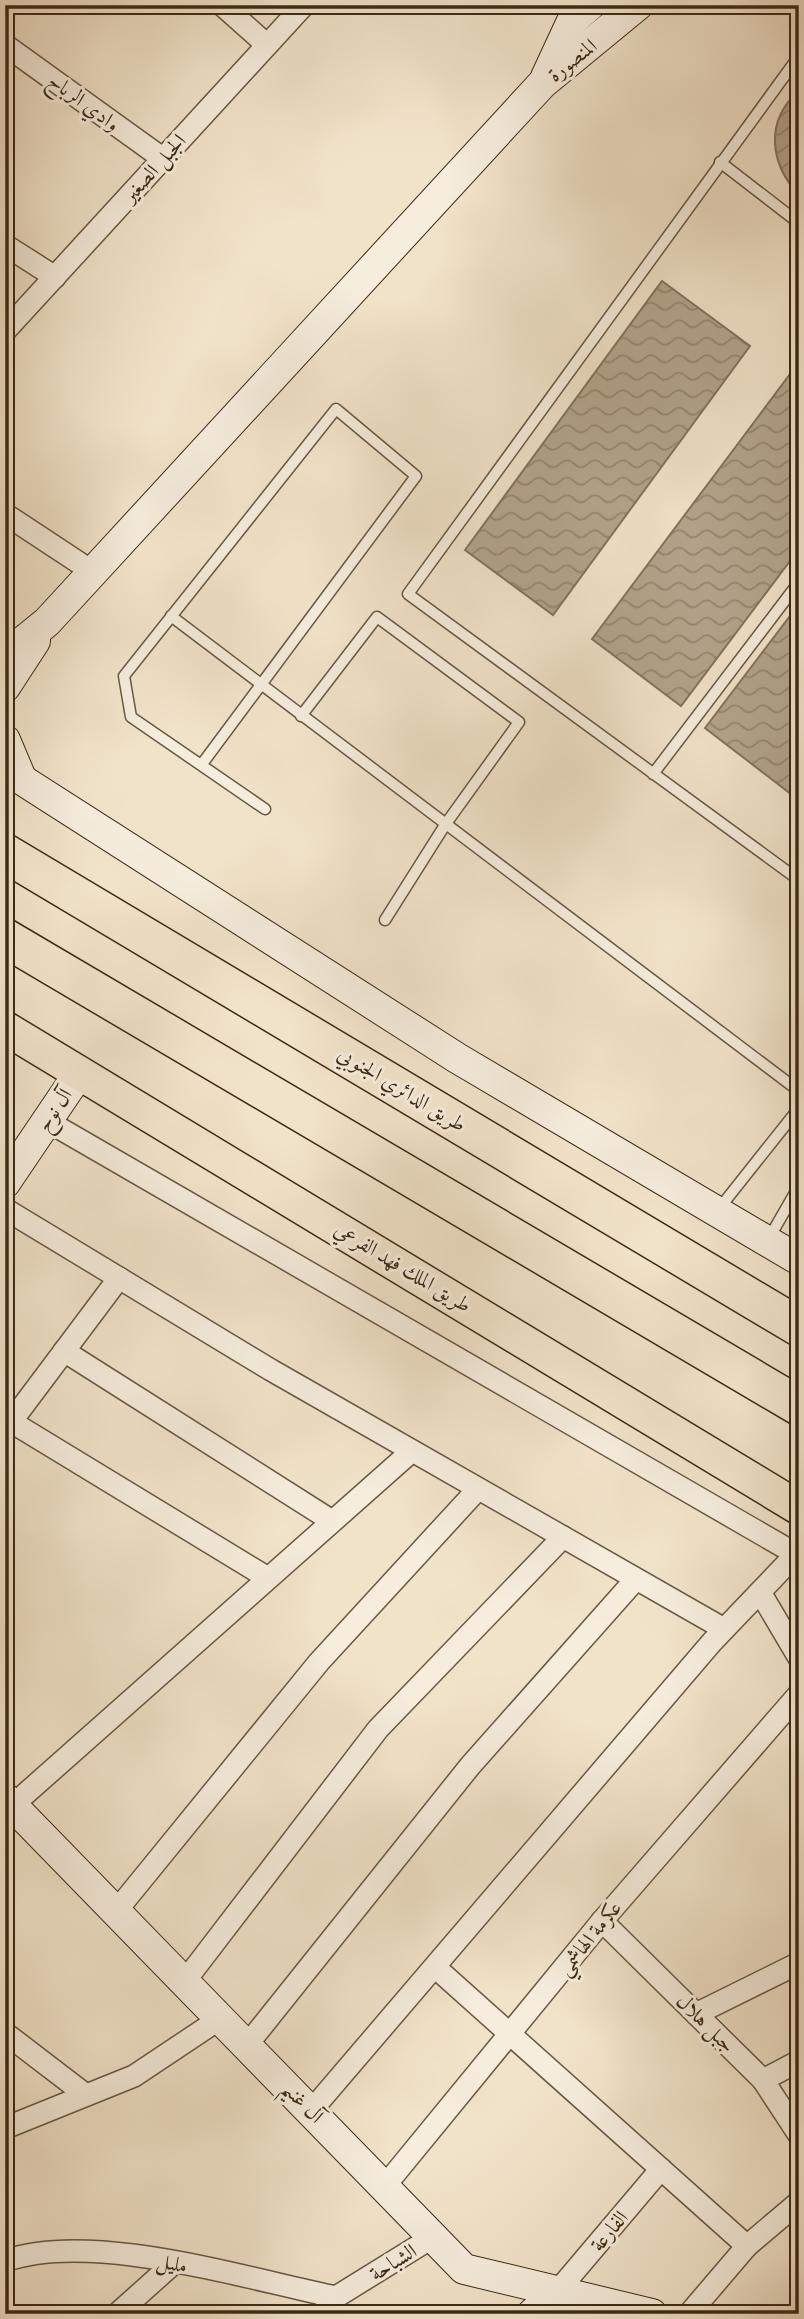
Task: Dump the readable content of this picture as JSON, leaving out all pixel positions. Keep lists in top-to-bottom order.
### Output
{
  "streets": {
    "highway": ["طريق الدائري الجنوبي"],
    "main road": [
      "المنصورة",
      "آل نوح",
      "طريق الملك فهد الفرعي",
      "آل غنيم"
    ],
    "street": [
      "وادي الرباح",
      "الجبل الصغير",
      "عكرمة الهاشمي",
      "جبل هلال",
      "الفارعة",
      "الشباحة",
      "مليل"
    ]
  },
  "crossings": [
    ["وادي الرباح", "الجبل الصغير"],
    ["آل نوح", "طريق الملك فهد الفرعي"],
    ["عكرمة الهاشمي", "جبل هلال"],
    ["عكرمة الهاشمي", "آل غنيم"],
    ["آل غنيم", "الفارعة"],
    ["آل غنيم", "الشباحة"],
    ["الشباحة", "مليل"]
  ]
}
